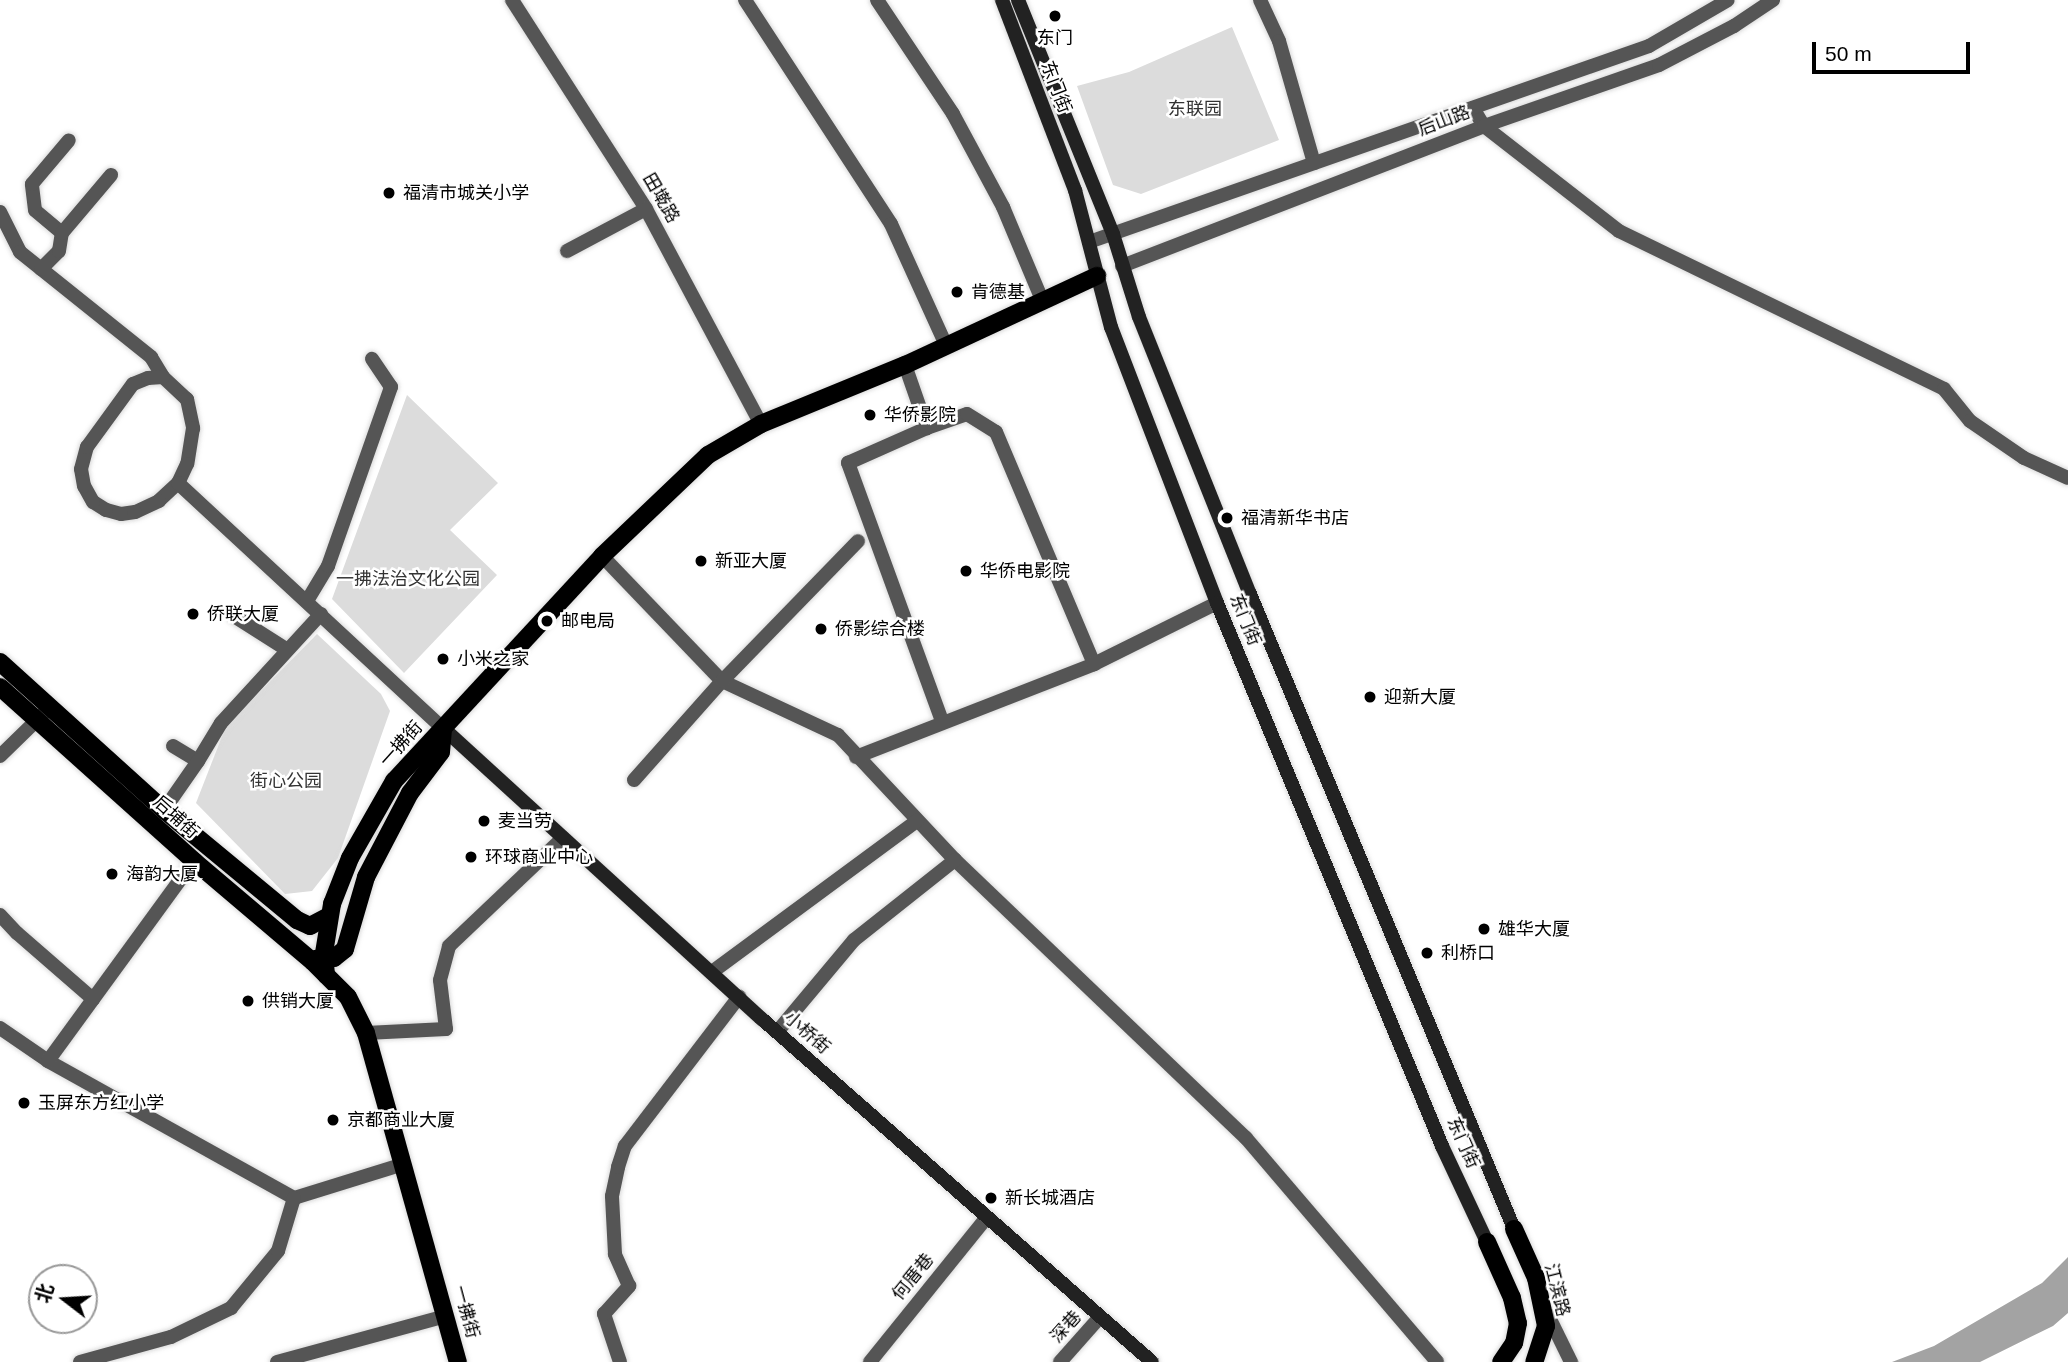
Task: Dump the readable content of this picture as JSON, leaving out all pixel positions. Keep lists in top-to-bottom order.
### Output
{
  "streets": {
    "main road": ["一拂街", "后埔街", "江滨路"],
    "street": [
      "东门街",
      "后山路",
      "田墘路",
      "小桥街",
      "何厝巷",
      "深巷"
    ]
  },
  "crossings": [
    ["东门街", "后山路"],
    ["东门街", "江滨路"],
    ["一拂街", "后埔街"],
    ["一拂街", "小桥街"],
    ["小桥街", "何厝巷"],
    ["小桥街", "深巷"]
  ],
  "parks": ["东联园", "一拂法治文化公园", "街心公园"],
  "places": [
    "东门",
    "福清市城关小学",
    "肯德基",
    "华侨影院",
    "福清新华书店",
    "新亚大厦",
    "华侨电影院",
    "侨联大厦",
    "邮电局",
    "侨影综合楼",
    "小米之家",
    "迎新大厦",
    "麦当劳",
    "环球商业中心",
    "海韵大厦",
    "雄华大厦",
    "利桥口",
    "供销大厦",
    "玉屏东方红小学",
    "京都商业大厦",
    "新长城酒店"
  ],
  "scale_bar": "50 m",
  "north": "left"
}
